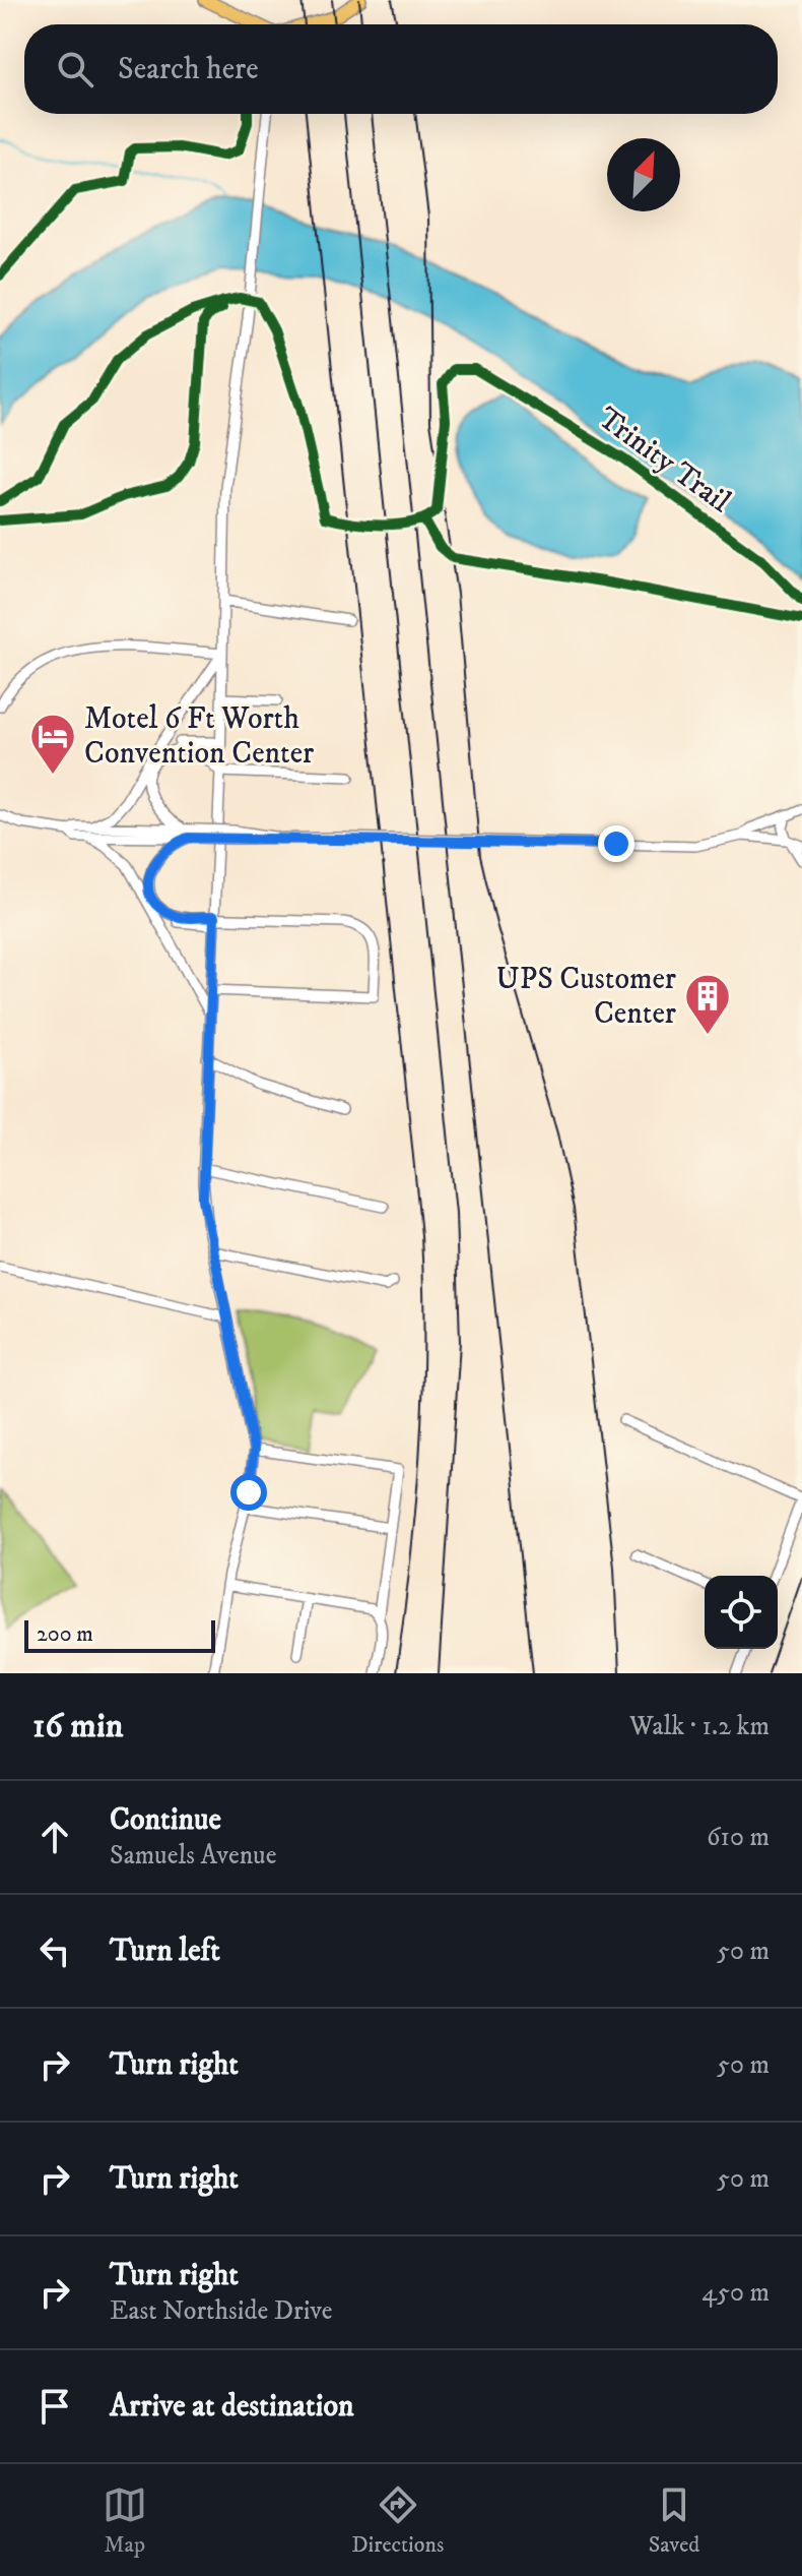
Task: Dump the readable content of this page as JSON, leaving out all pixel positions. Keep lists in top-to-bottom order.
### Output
{
  "streets": {
    "cycle path": ["Trinity Trail"]
  },
  "places": {
    "hotel": ["Motel 6 Ft Worth Convention Center"],
    "building": ["UPS Customer Center"]
  },
  "scale_bar": "200 m",
  "north": "top right",
  "page": {
    "search": "Search here",
    "scale": "200 m",
    "heading": ["16 min", "Walk · 1.2 km"],
    "list": [
      ["Continue", "Samuels Avenue", "610 m"],
      ["Turn left", "50 m"],
      ["Turn right", "50 m"],
      ["Turn right", "50 m"],
      ["Turn right", "East Northside Drive", "450 m"],
      "Arrive at destination"
    ],
    "nav": ["Map", "Directions", "Saved"]
  }
}
